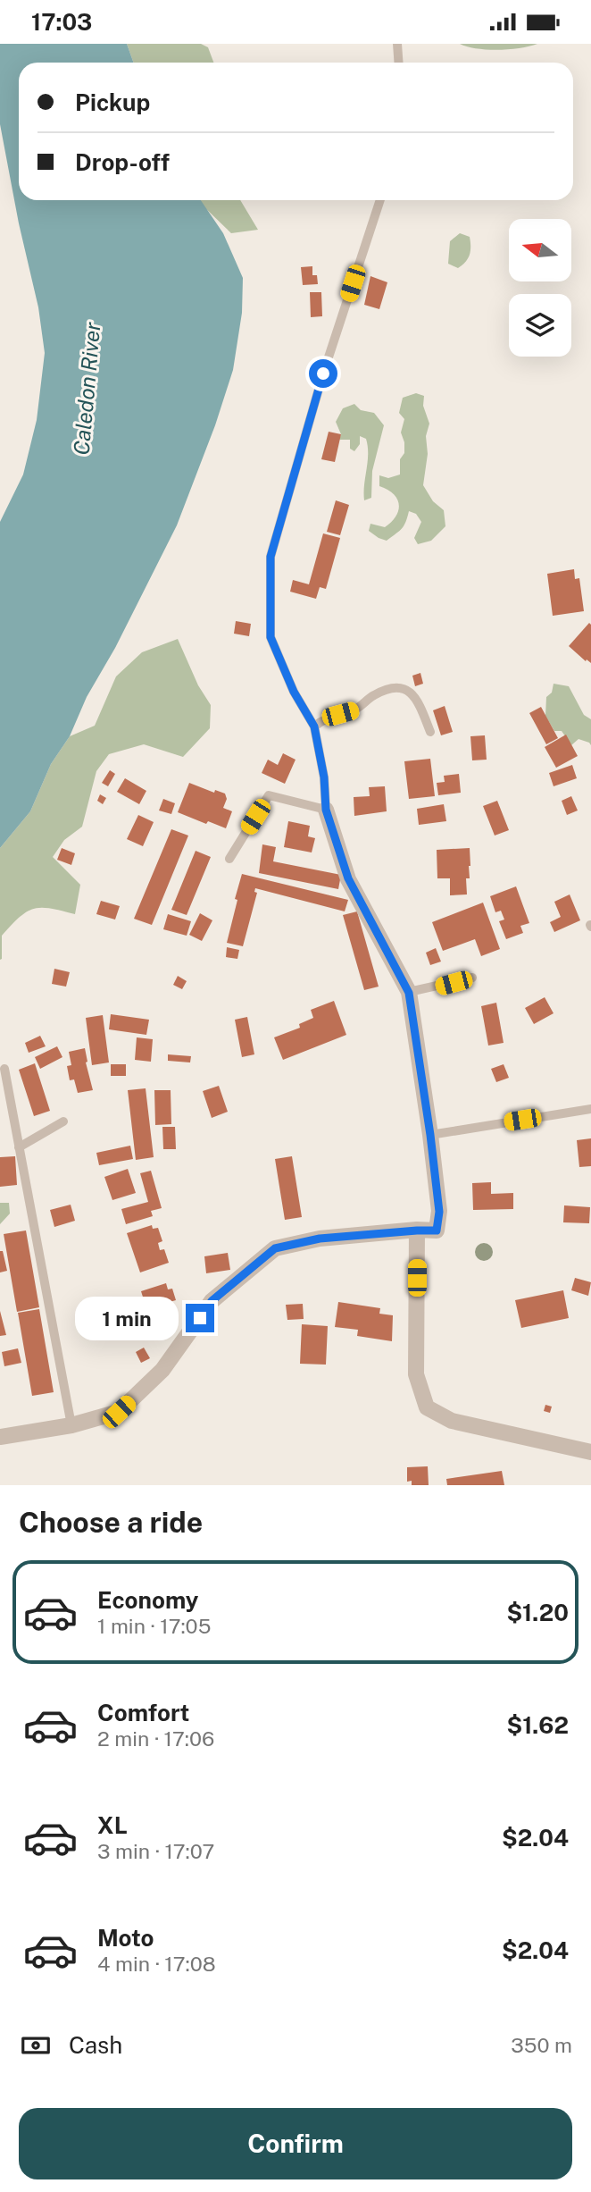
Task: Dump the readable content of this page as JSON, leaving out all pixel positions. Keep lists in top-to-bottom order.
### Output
{
  "water": ["Caledon River"],
  "north": "left",
  "page": {
    "status": "17:03",
    "banner": ["Pickup", "Drop-off"],
    "bubble": "1 min",
    "heading": "Choose a ride",
    "list": [
      {
        "name": "Economy",
        "note": "1 min · 17:05",
        "value": "$1.20"
      },
      {
        "name": "Comfort",
        "note": "2 min · 17:06",
        "value": "$1.62"
      },
      {
        "name": "XL",
        "note": "3 min · 17:07",
        "value": "$2.04"
      },
      {
        "name": "Moto",
        "note": "4 min · 17:08",
        "value": "$2.04"
      }
    ],
    "pay": ["Cash", "350 m"],
    "buttons": "Confirm"
  }
}
